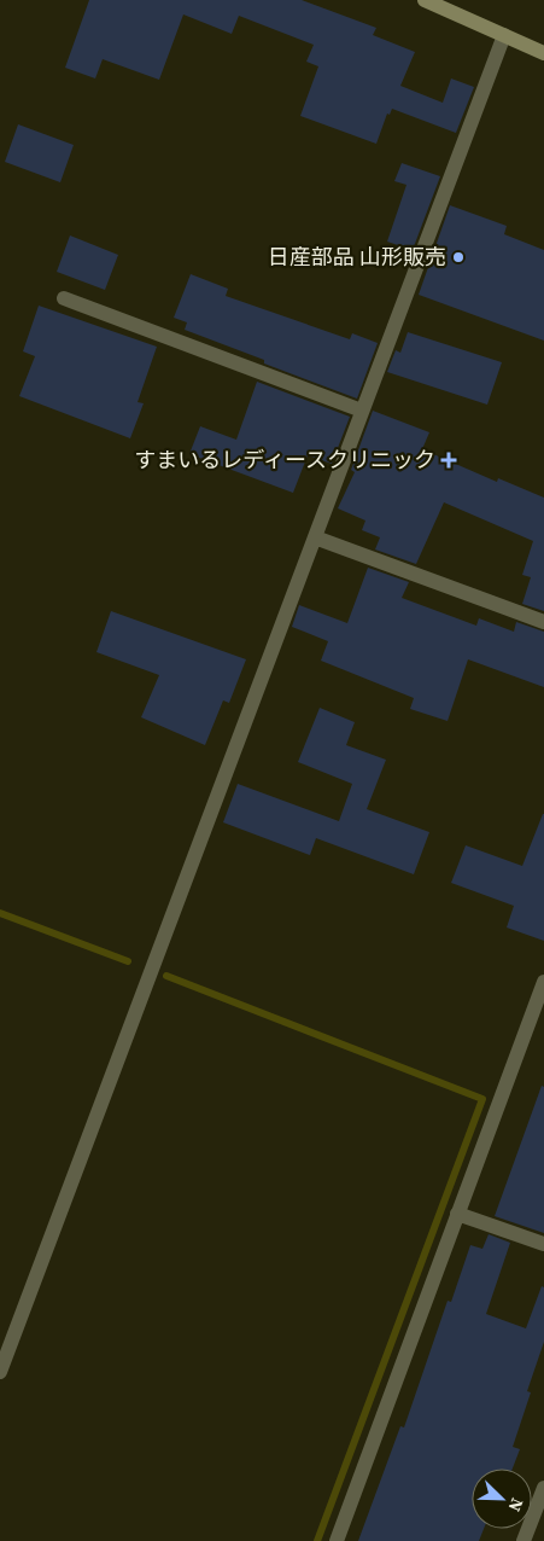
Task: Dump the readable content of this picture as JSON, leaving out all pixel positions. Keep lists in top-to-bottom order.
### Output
{
  "places": {
    "other": ["日産部品 山形販売"],
    "health": ["すまいるレディースクリニック"]
  },
  "north": "bottom right"
}
